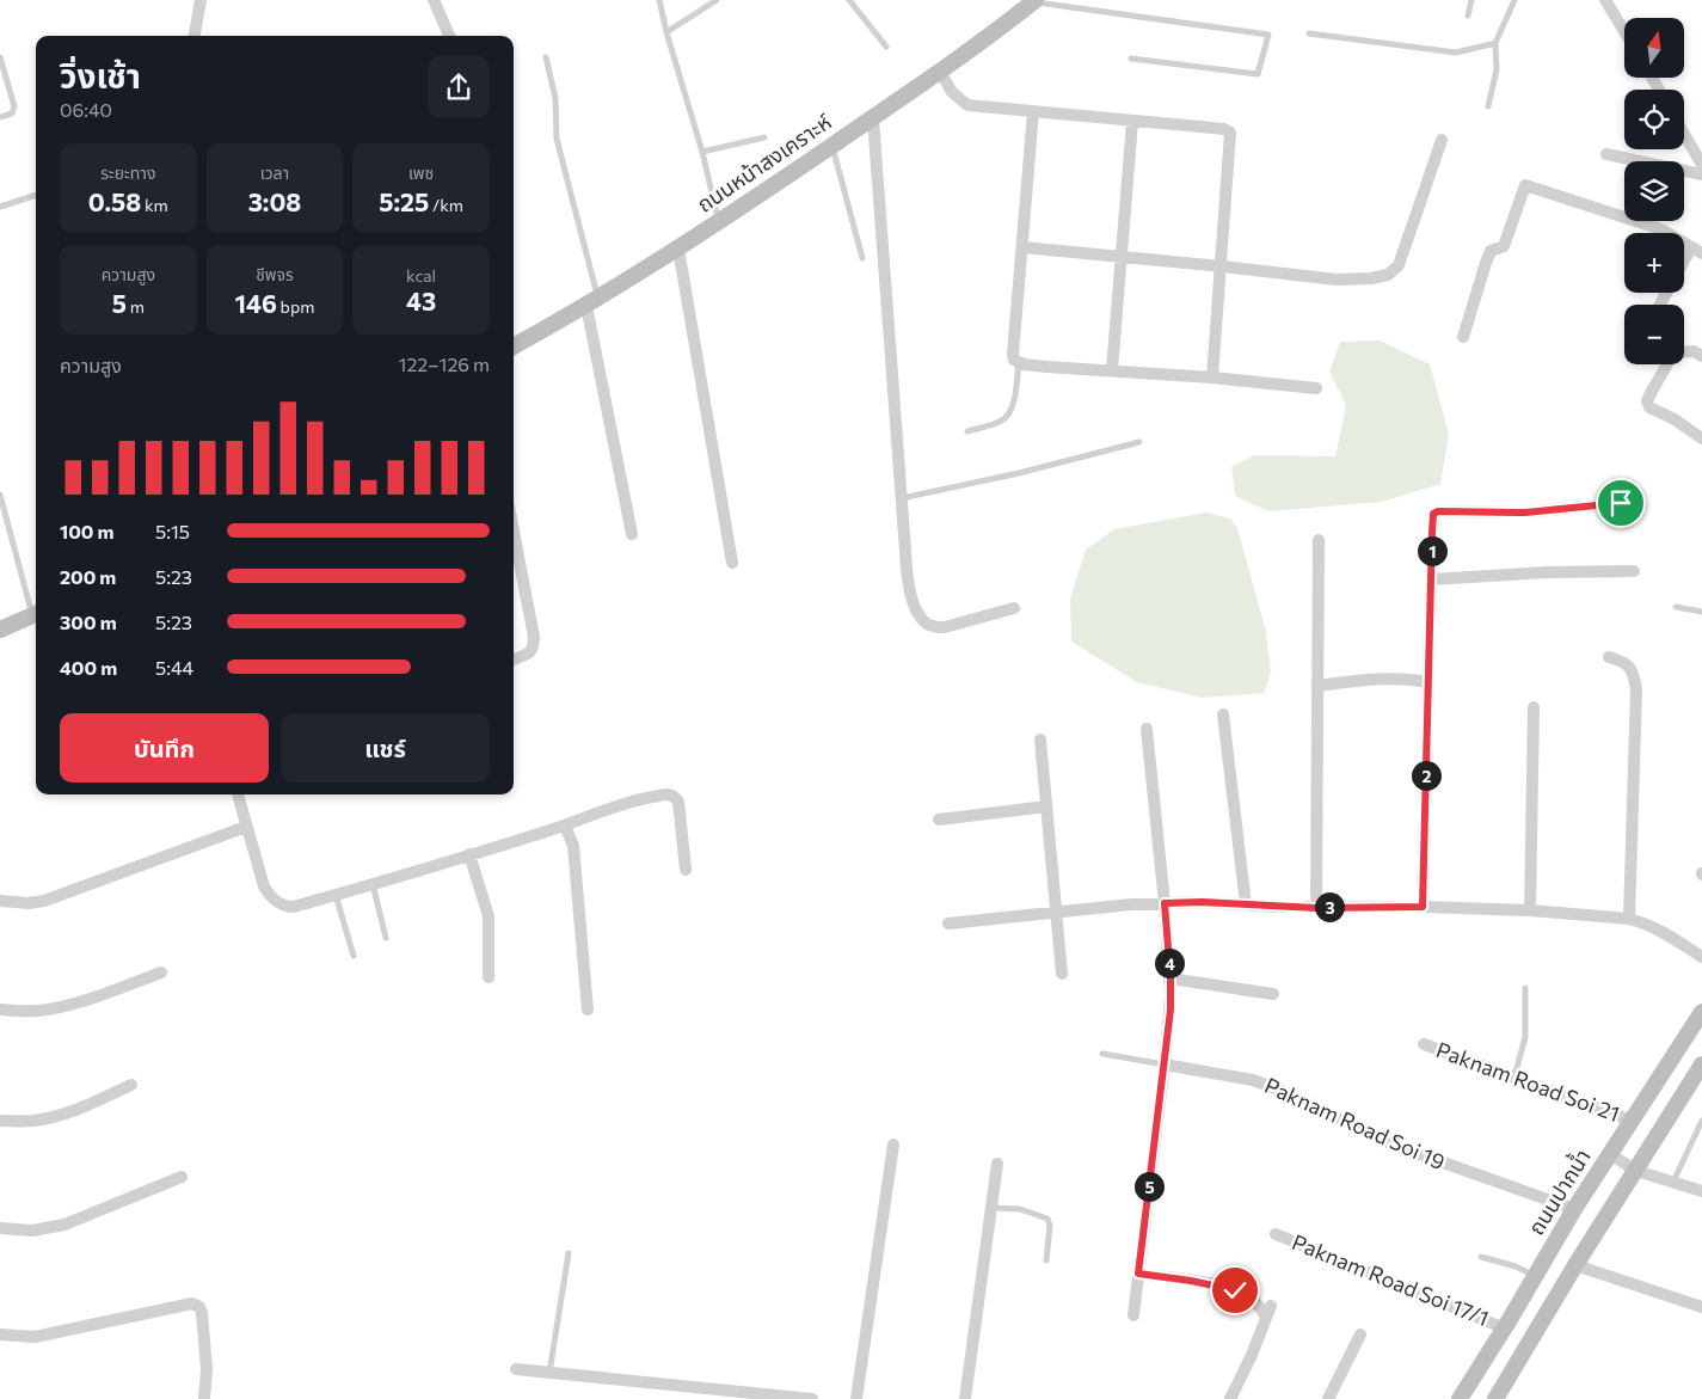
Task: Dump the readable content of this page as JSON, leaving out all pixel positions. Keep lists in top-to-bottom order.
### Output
{
  "streets": {
    "street": [
      "ถนนหน้าสงเคราะห์",
      "Paknam Road Soi 21",
      "Paknam Road Soi 19",
      "ถนนปากน้ำ",
      "Paknam Road Soi 17/1"
    ]
  },
  "crossings": [
    ["Paknam Road Soi 21", "ถนนปากน้ำ"],
    ["Paknam Road Soi 19", "ถนนปากน้ำ"],
    ["ถนนปากน้ำ", "Paknam Road Soi 17/1"]
  ],
  "north": "top",
  "page": {
    "map_buttons": ["+", "−"],
    "heading": ["วิ่งเช้า", "06:40"],
    "stats": [
      ["ระยะทาง", "0.58 km"],
      ["เวลา", "3:08"],
      ["เพซ", "5:25 /km"],
      ["ความสูง", "5 m"],
      ["ชีพจร", "146 bpm"],
      ["kcal", "43"]
    ],
    "chart": ["ความสูง", "122–126 m"],
    "list": [
      {
        "name": "100 m",
        "note": "5:15"
      },
      {
        "name": "200 m",
        "note": "5:23"
      },
      {
        "name": "300 m",
        "note": "5:23"
      },
      {
        "name": "400 m",
        "note": "5:44"
      }
    ],
    "pins": [
      "1",
      "2",
      "3",
      "4",
      "5"
    ],
    "buttons": ["บันทึก", "แชร์"]
  }
}
